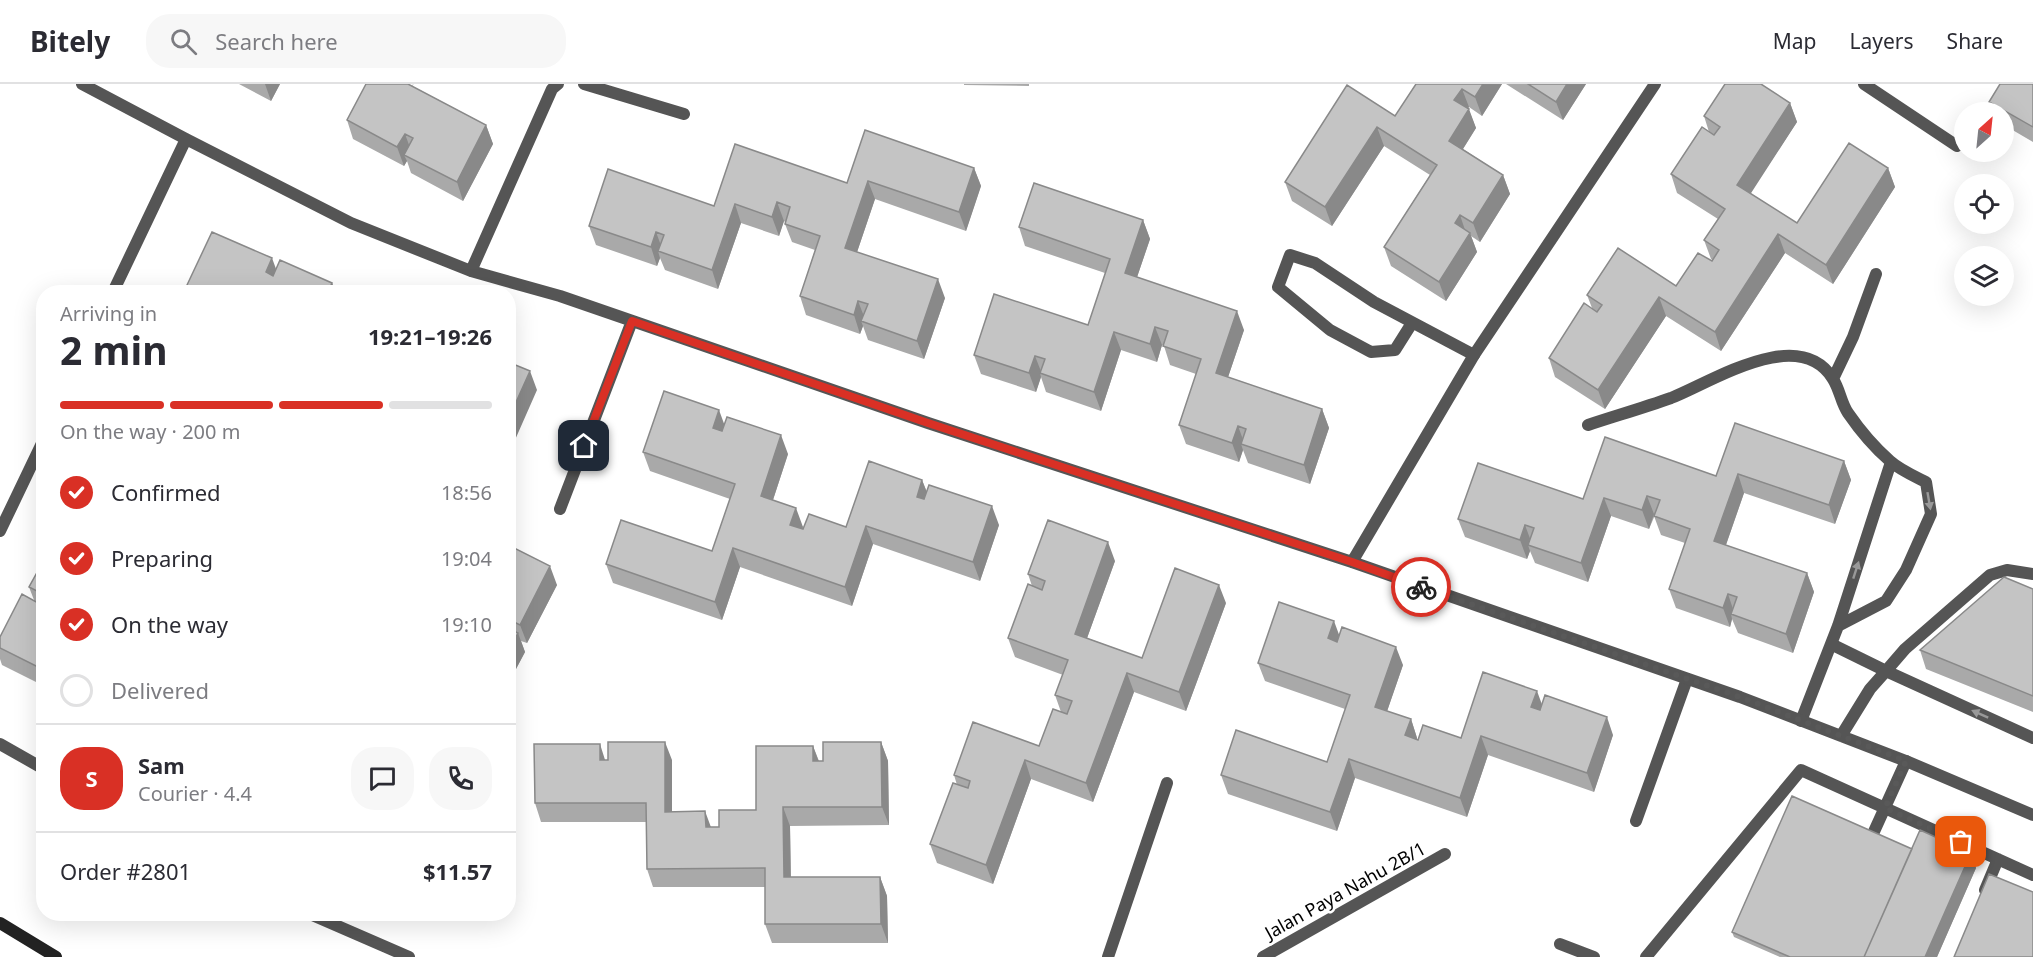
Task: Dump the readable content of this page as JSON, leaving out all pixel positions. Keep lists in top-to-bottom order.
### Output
{
  "streets": {
    "street": ["Jalan Paya Nahu 2B/1"]
  },
  "north": "top right",
  "page": {
    "header": "Bitely",
    "search": "Search here",
    "nav": ["Map", "Layers", "Share"],
    "heading": ["2 min", "Arriving in", "19:21–19:26"],
    "panel": [
      "Sam",
      "Courier · 4.4",
      "Order #2801",
      "$11.57"
    ],
    "bar": "On the way · 200 m",
    "list": [
      ["Confirmed", "18:56"],
      ["Preparing", "19:04"],
      ["On the way", "19:10"],
      "Delivered"
    ],
    "round": "S"
  }
}
